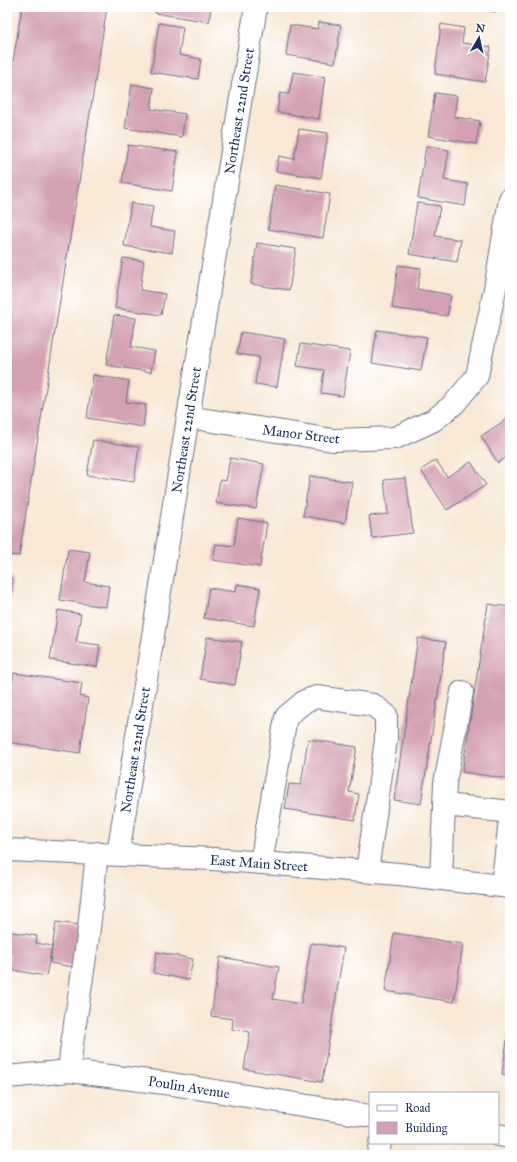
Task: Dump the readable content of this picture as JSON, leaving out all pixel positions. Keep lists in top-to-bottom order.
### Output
{
  "streets": {
    "street": [
      "Northeast 22nd Street",
      "Manor Street",
      "East Main Street",
      "Poulin Avenue"
    ]
  },
  "crossings": [
    ["Northeast 22nd Street", "Manor Street"],
    ["Northeast 22nd Street", "East Main Street"],
    ["Northeast 22nd Street", "Poulin Avenue"]
  ],
  "legend": ["Road", "Building"],
  "north": "top"
}
